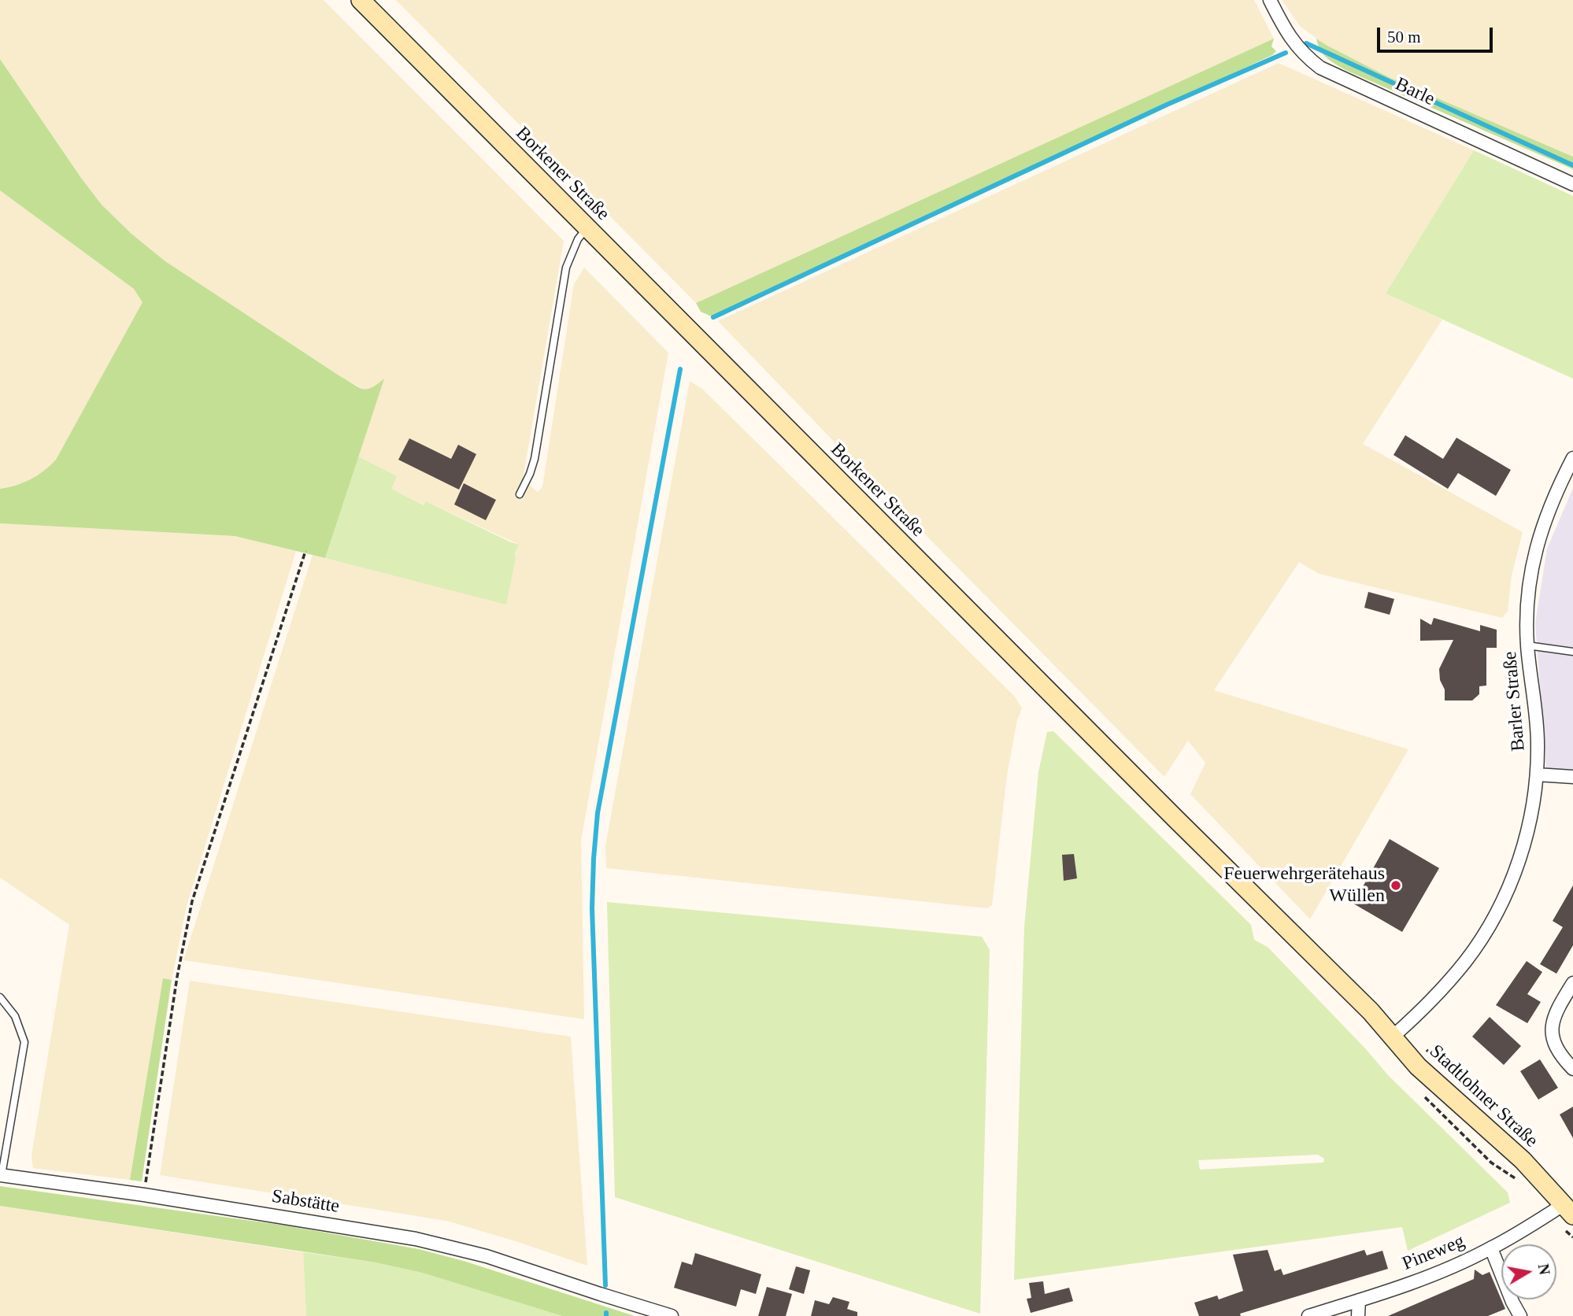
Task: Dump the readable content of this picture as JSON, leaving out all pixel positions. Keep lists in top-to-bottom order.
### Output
{
  "streets": {
    "main road": ["Borkener Straße", "Stadtlohner Straße"],
    "street": [
      "Barle",
      "Barler Straße",
      "Sabstätte",
      "Pineweg"
    ]
  },
  "crossings": [
    ["Borkener Straße", "Stadtlohner Straße"],
    ["Barler Straße", "Stadtlohner Straße"],
    ["Stadtlohner Straße", "Pineweg"]
  ],
  "places": ["Feuerwehrgerätehaus Wüllen"],
  "scale_bar": "50 m",
  "north": "right"
}
